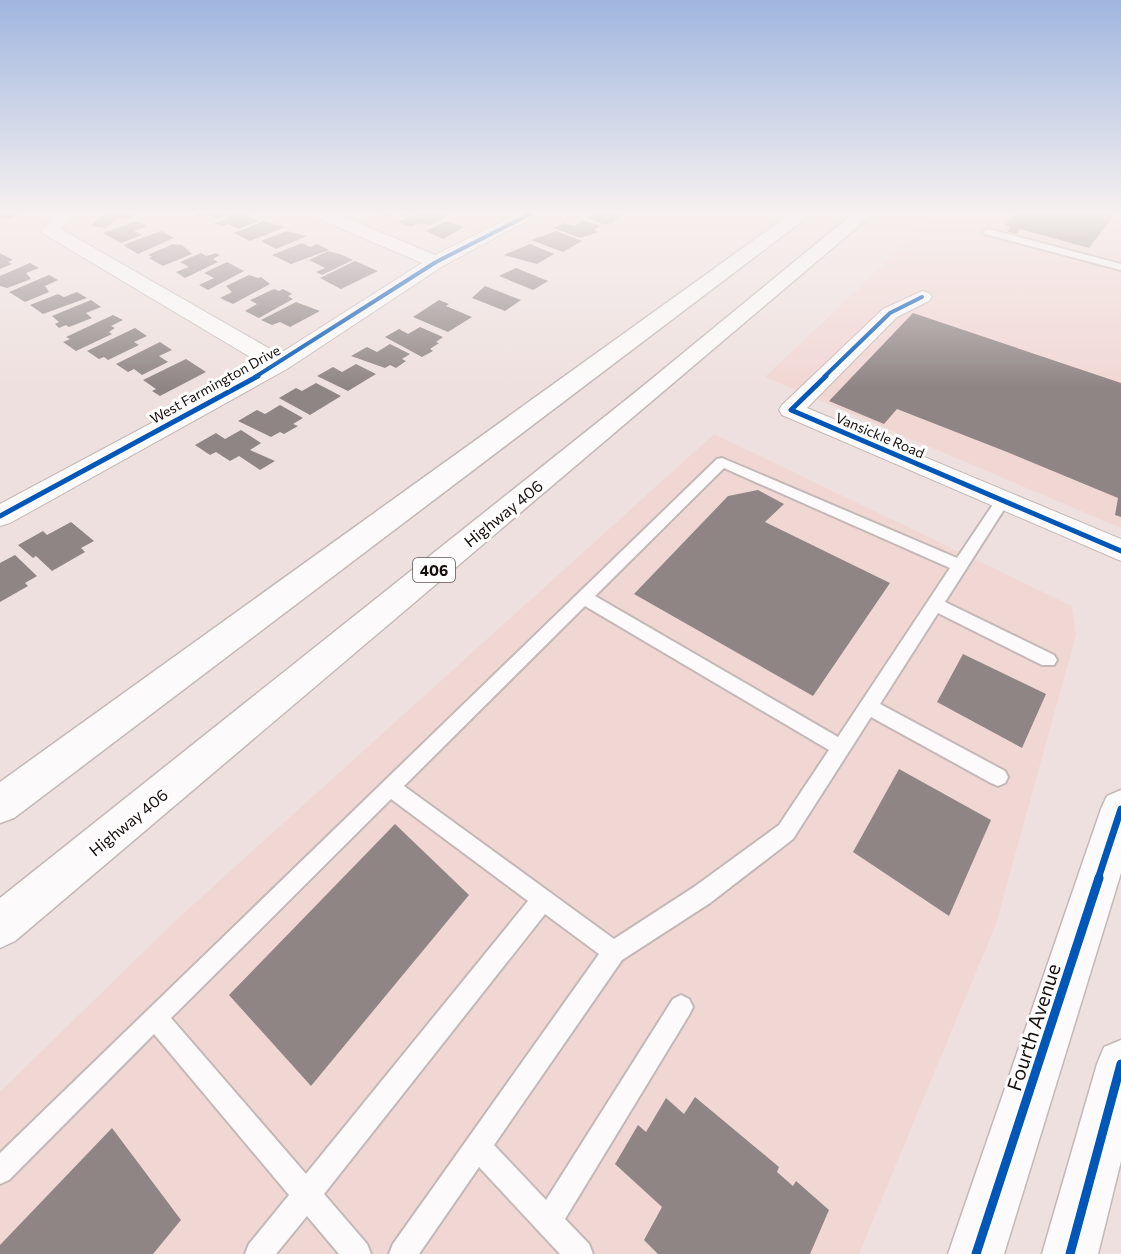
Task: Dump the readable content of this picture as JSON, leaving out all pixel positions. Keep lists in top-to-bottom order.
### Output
{
  "streets": {
    "main road": ["Highway 406", "406", "Fourth Avenue"],
    "street": ["West Farmington Drive", "Vansickle Road"]
  }
}
